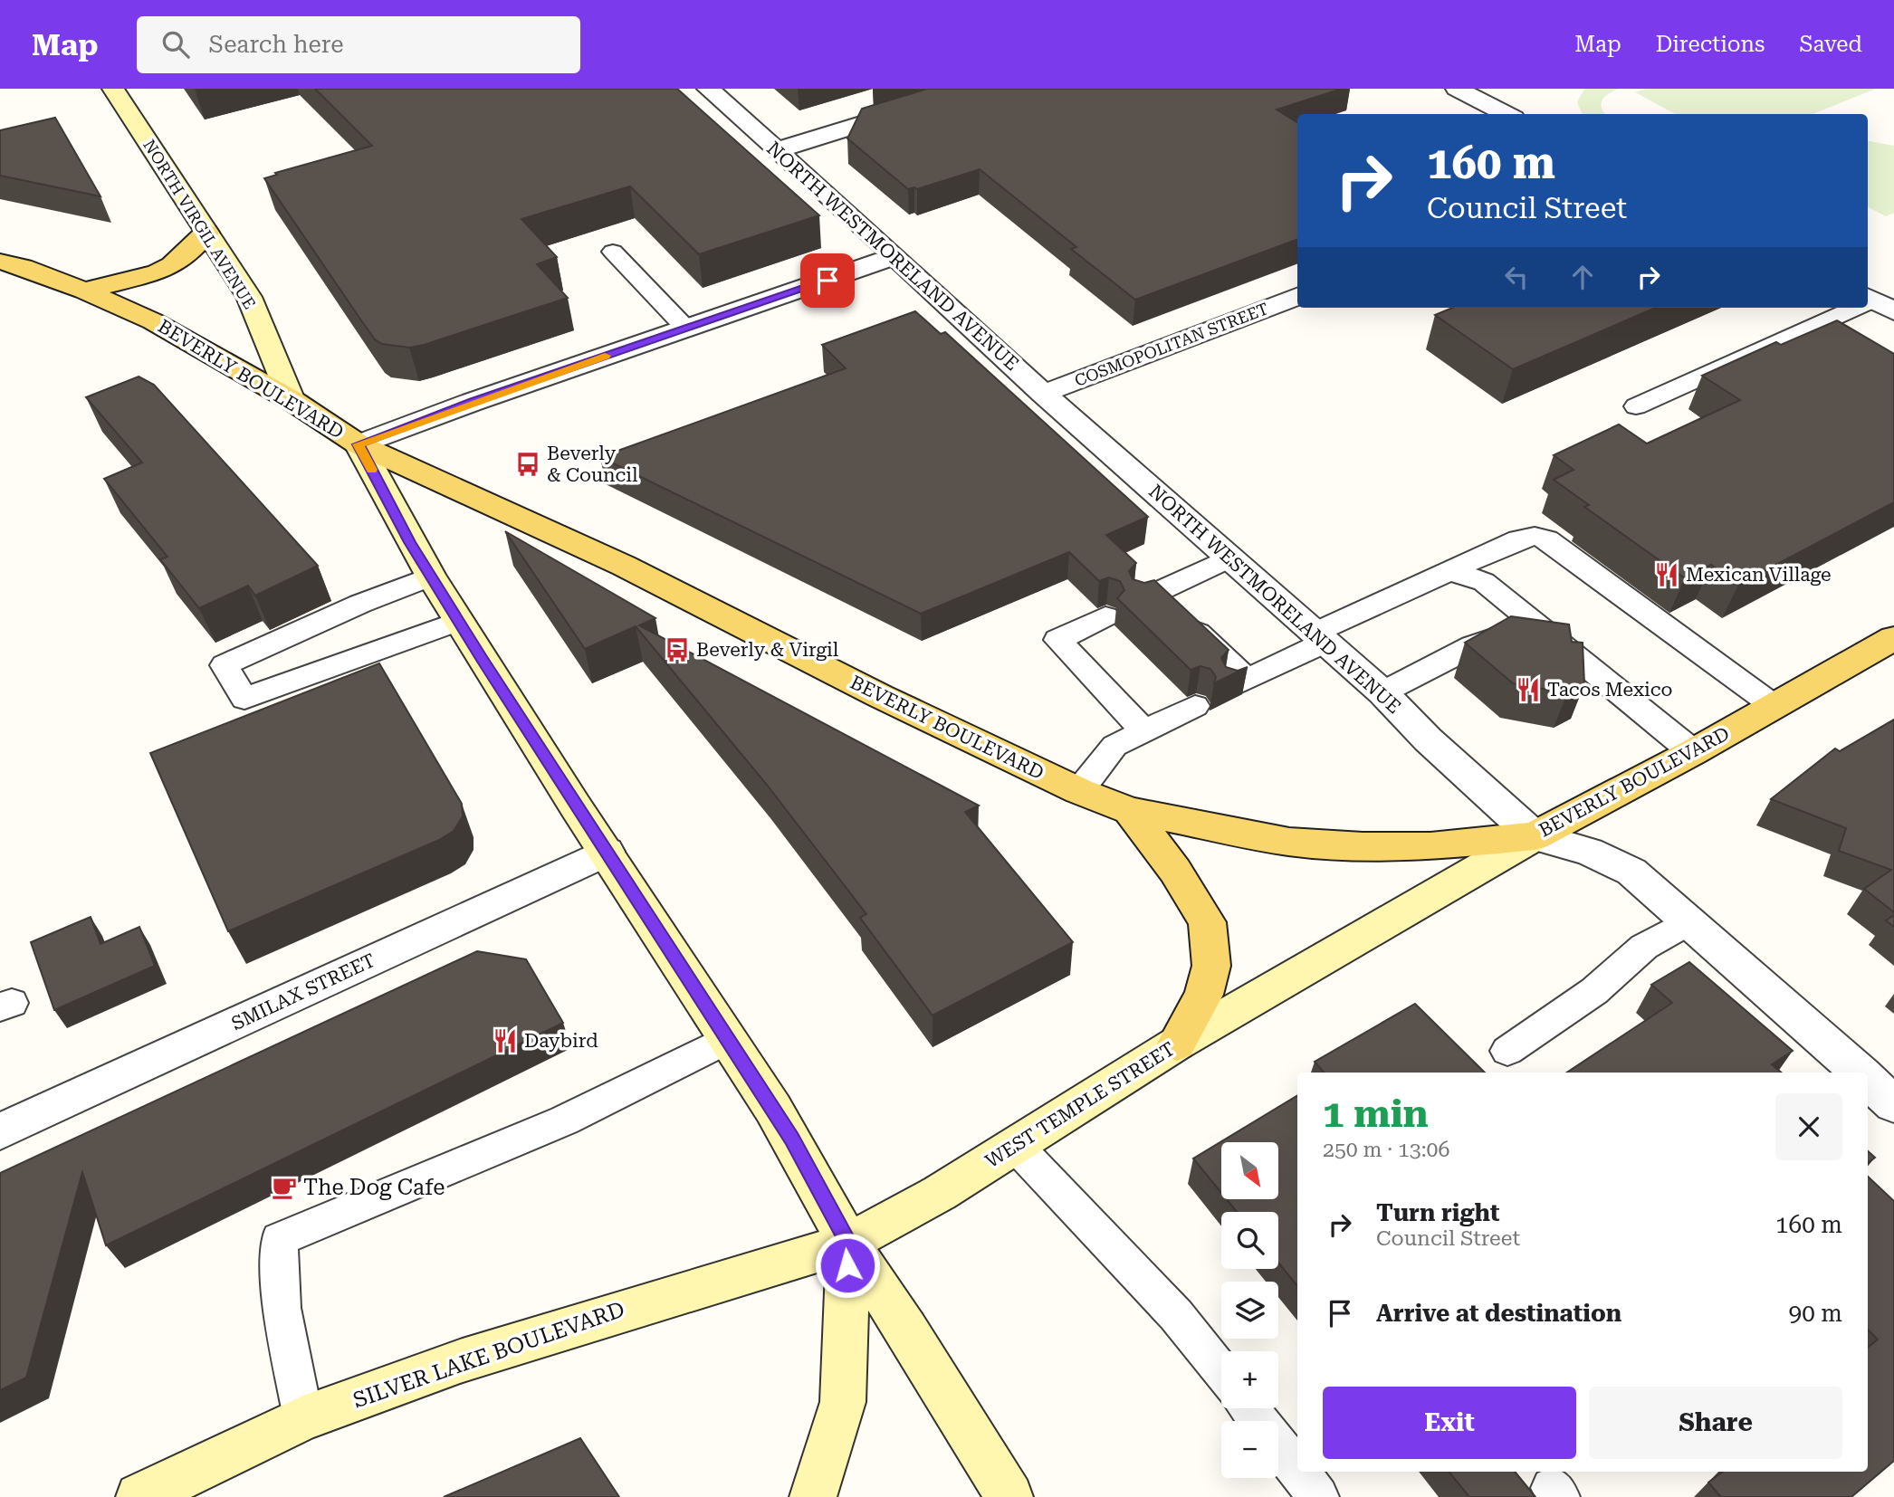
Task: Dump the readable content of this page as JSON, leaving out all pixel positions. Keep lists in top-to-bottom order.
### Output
{
  "streets": {
    "main road": [
      "NORTH VIRGIL AVENUE",
      "BEVERLY BOULEVARD",
      "WEST TEMPLE STREET",
      "SILVER LAKE BOULEVARD"
    ],
    "street": ["NORTH WESTMORELAND AVENUE", "COSMOPOLITAN STREET", "SMILAX STREET"]
  },
  "crossings": [
    ["NORTH VIRGIL AVENUE", "BEVERLY BOULEVARD"],
    ["NORTH WESTMORELAND AVENUE", "COSMOPOLITAN STREET"],
    ["NORTH WESTMORELAND AVENUE", "BEVERLY BOULEVARD"],
    ["NORTH WESTMORELAND AVENUE", "WEST TEMPLE STREET"],
    ["BEVERLY BOULEVARD", "WEST TEMPLE STREET"],
    ["WEST TEMPLE STREET", "SILVER LAKE BOULEVARD"]
  ],
  "places": {
    "bus stop": ["Beverly & Council", "Beverly & Virgil"],
    "restaurant": ["Mexican Village", "Tacos Mexico", "Daybird"],
    "cafe": ["The Dog Cafe"]
  },
  "north": "bottom right",
  "page": {
    "header": "Map",
    "search": "Search here",
    "nav": ["Map", "Directions", "Saved"],
    "turn": ["160 m", "Council Street"],
    "heading": ["1 min", "250 m · 13:06"],
    "map_buttons": ["+", "−"],
    "list": [
      {
        "name": "Turn right",
        "note": "Council Street",
        "value": "160 m"
      },
      {
        "name": "Arrive at destination",
        "value": "90 m"
      }
    ],
    "buttons": ["Exit", "Share"]
  }
}
